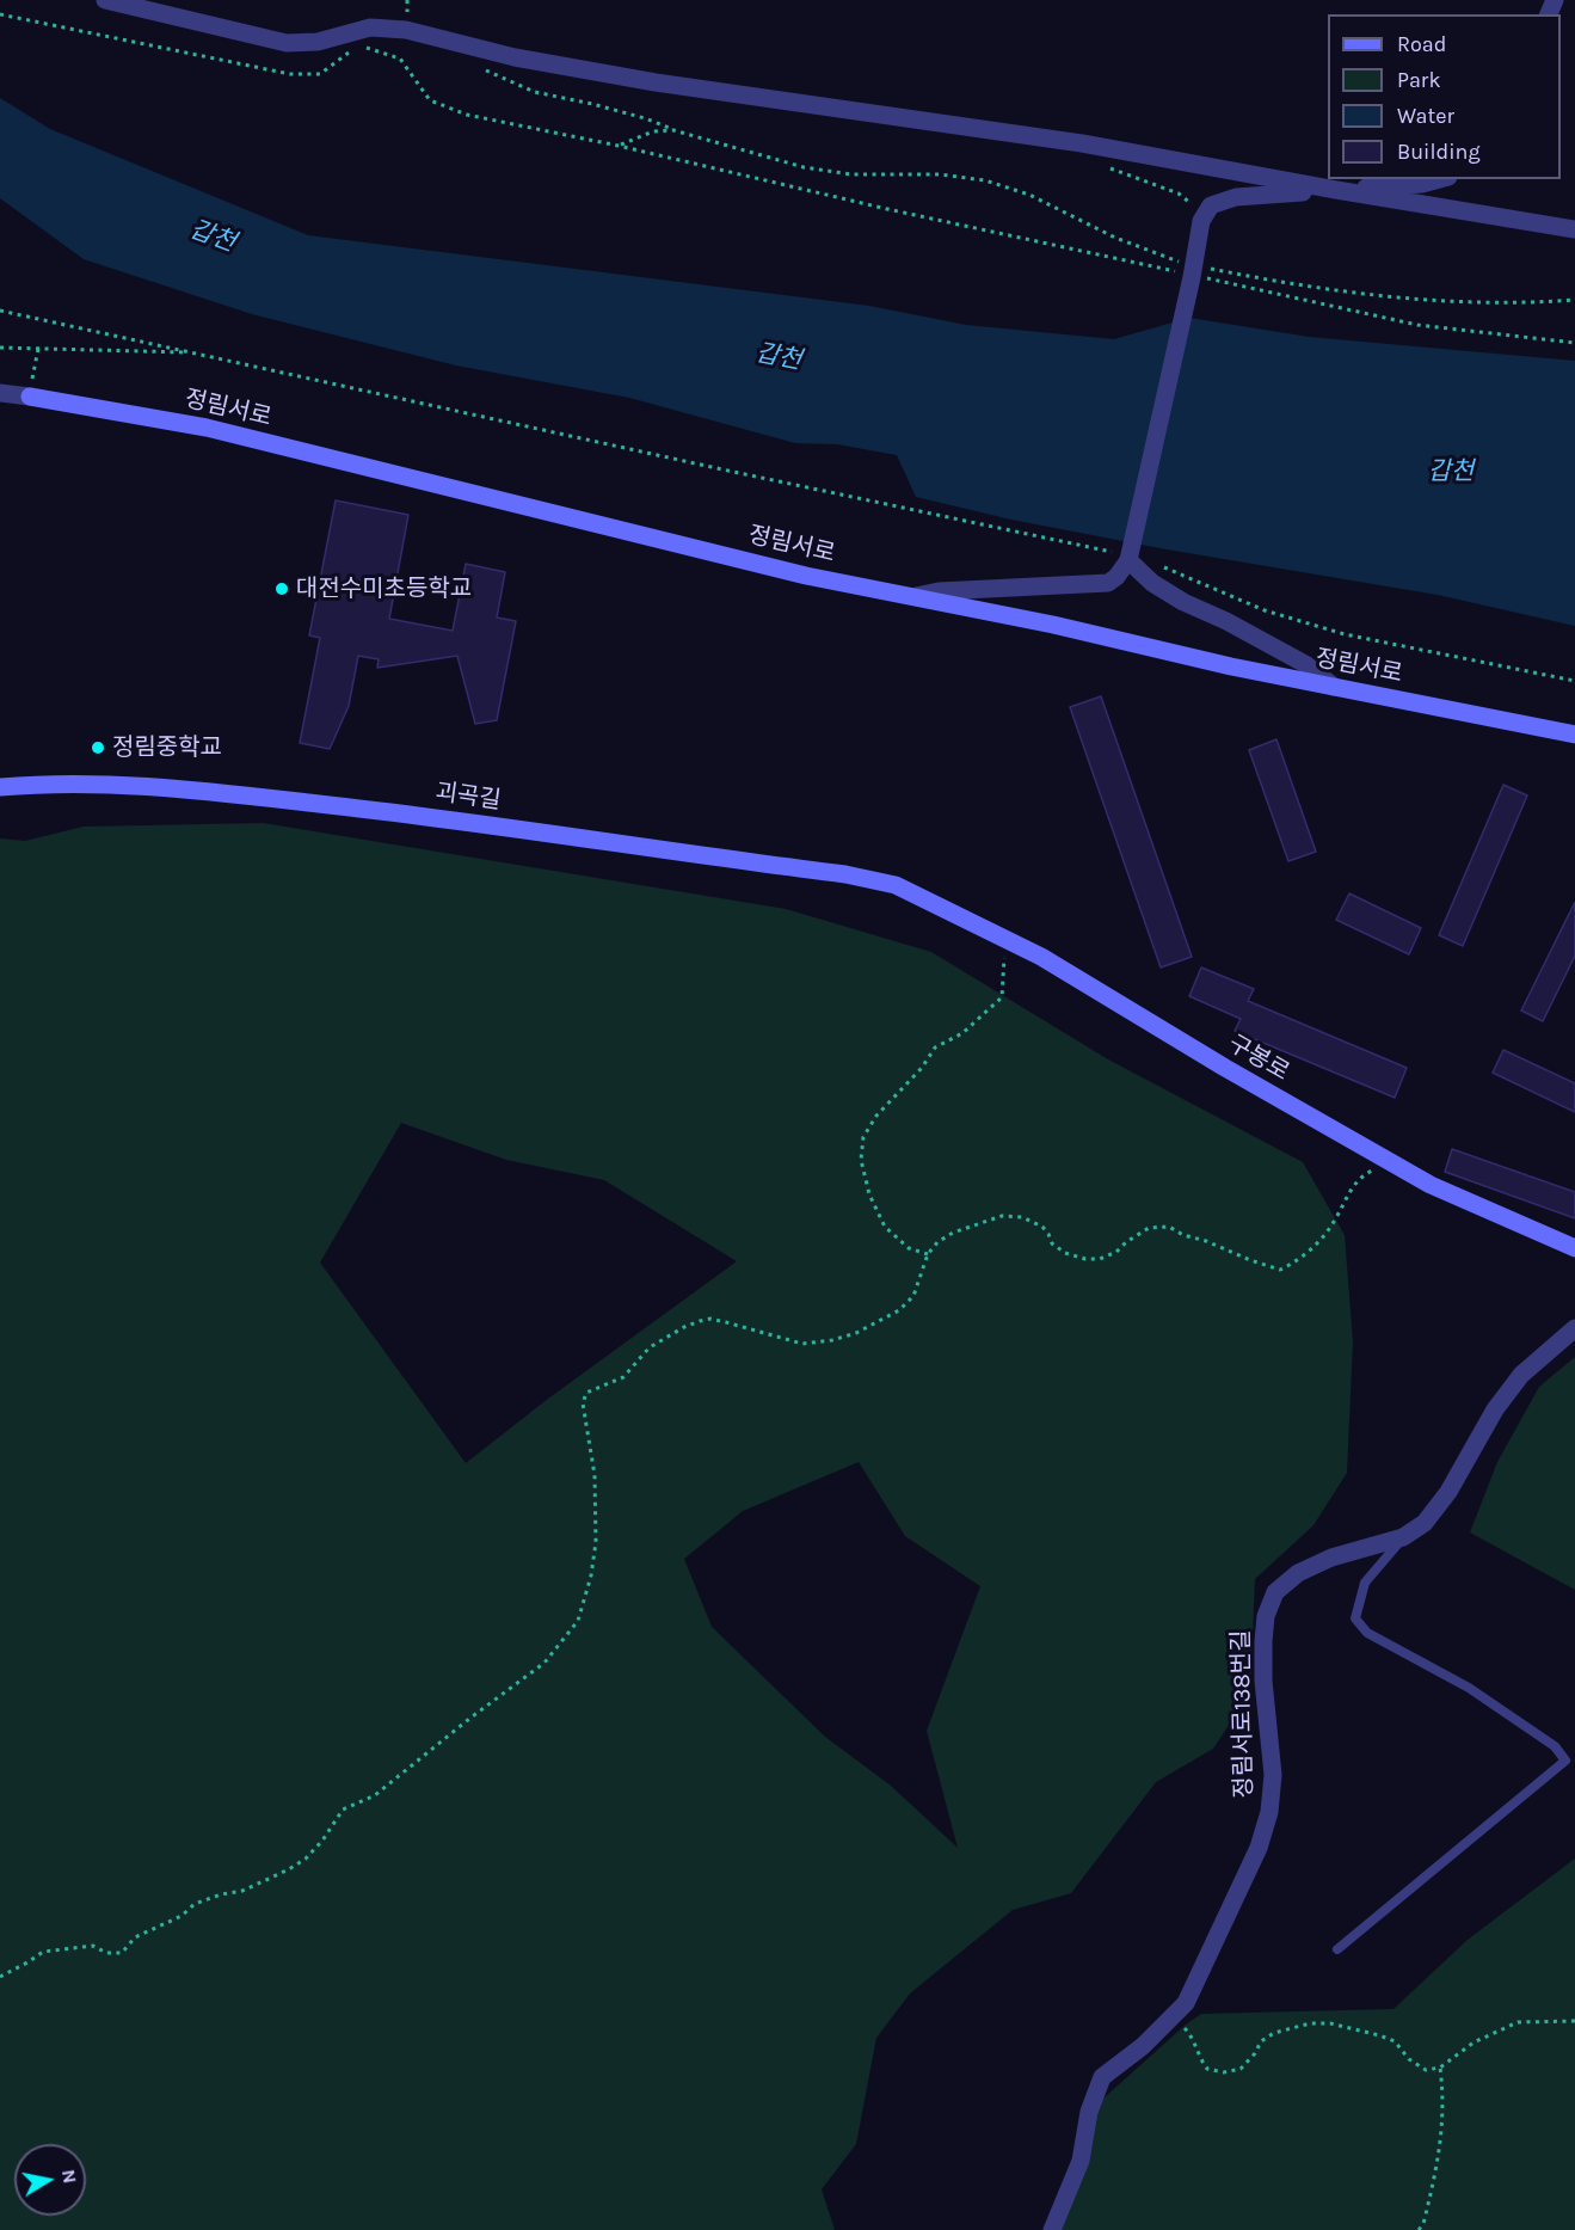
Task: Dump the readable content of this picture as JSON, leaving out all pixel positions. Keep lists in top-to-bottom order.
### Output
{
  "streets": {
    "street": [
      "정림서로",
      "괴곡길",
      "구봉로",
      "정림서로138번길"
    ]
  },
  "crossings": [
    ["괴곡길", "구봉로"]
  ],
  "water": ["갑천"],
  "places": ["대전수미초등학교", "정림중학교"],
  "legend": [
    "Road",
    "Park",
    "Water",
    "Building"
  ],
  "north": "right"
}
